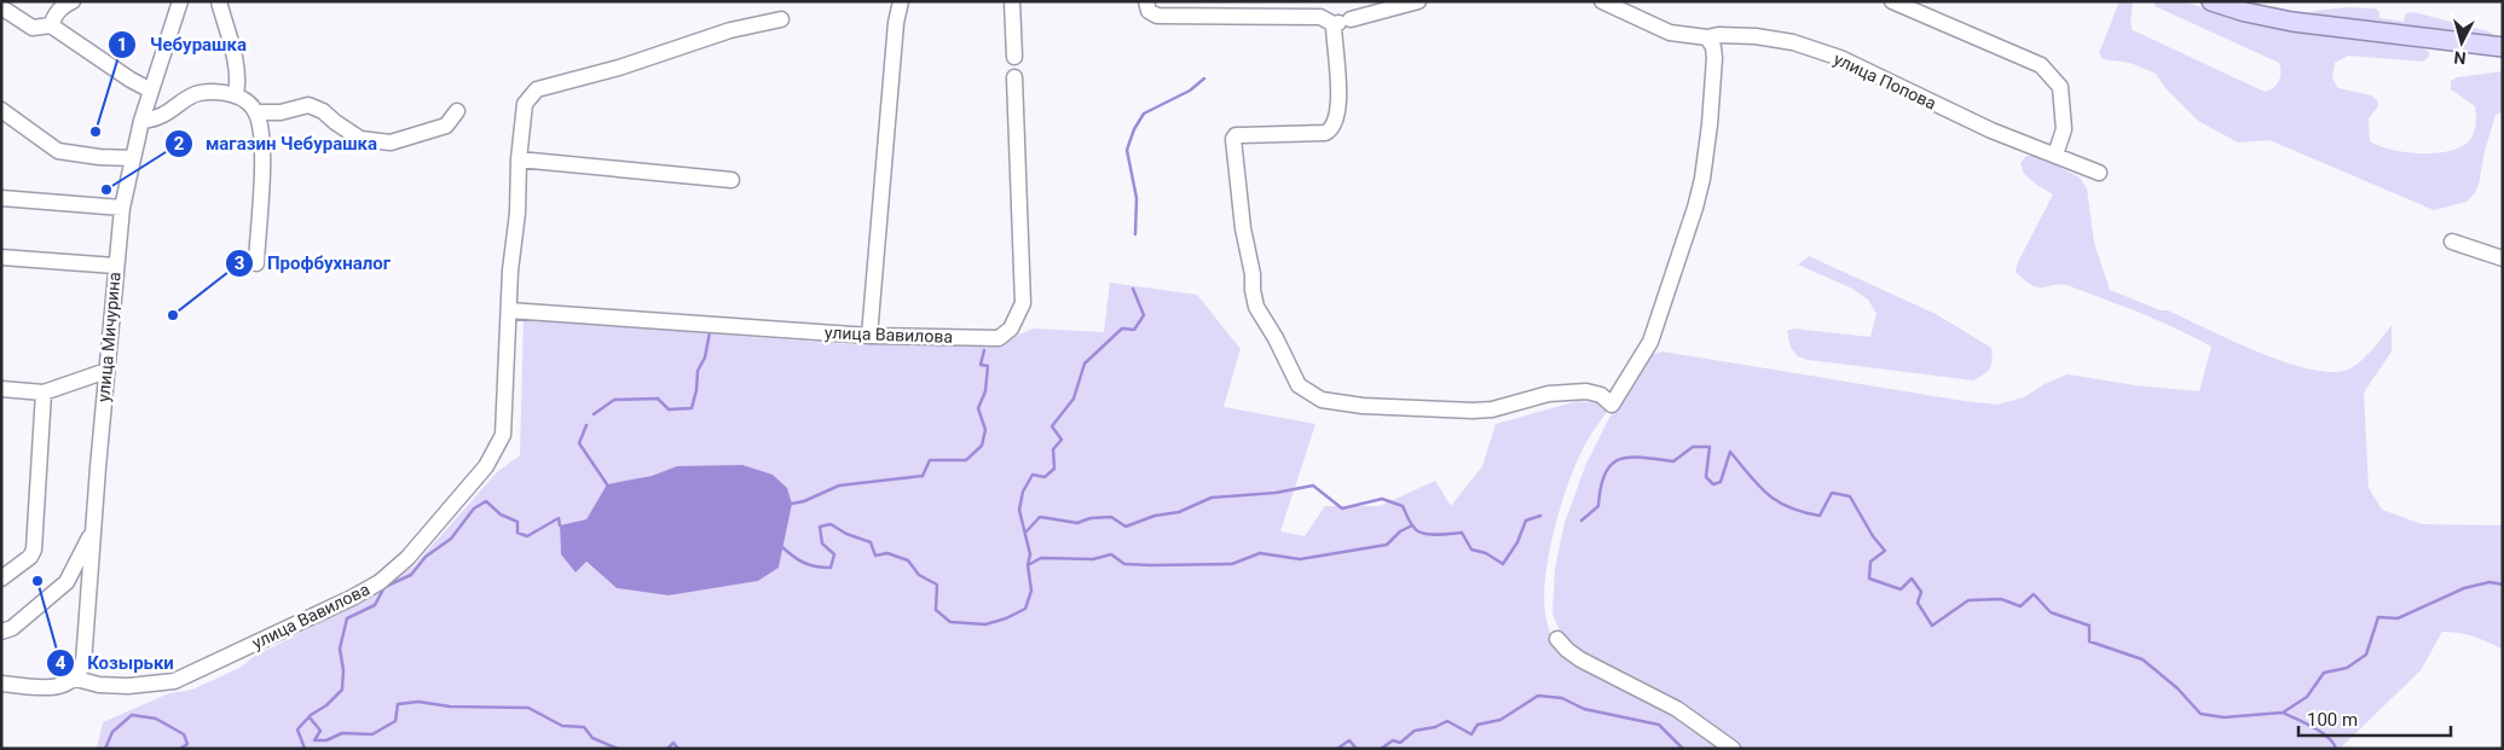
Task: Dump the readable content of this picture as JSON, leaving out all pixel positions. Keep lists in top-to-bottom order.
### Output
{
  "streets": {
    "street": ["улица Попова", "улица Вавилова", "улица Мичурина"]
  },
  "crossings": [
    ["улица Вавилова", "улица Мичурина"]
  ],
  "places": [
    "Чебурашка",
    "магазин Чебурашка",
    "Профбухналог",
    "Козырьки"
  ],
  "scale_bar": "100 m",
  "north": "bottom"
}
